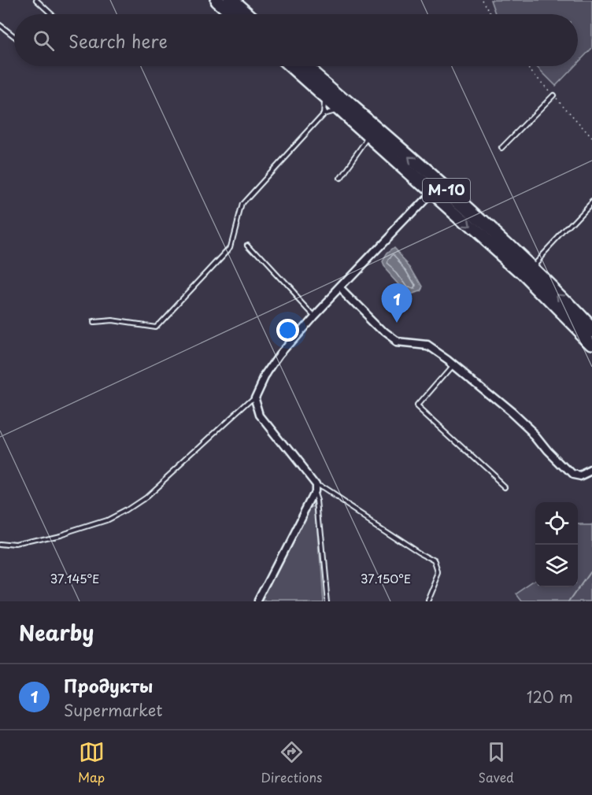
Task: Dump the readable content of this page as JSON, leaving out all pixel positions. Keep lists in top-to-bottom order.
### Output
{
  "streets": {
    "highway": ["М-10"]
  },
  "page": {
    "search": "Search here",
    "pins": "1",
    "heading": "Nearby",
    "list": [
      {
        "mark": "1",
        "name": "Продукты",
        "note": "Supermarket",
        "value": "120 m"
      }
    ],
    "nav": ["Map", "Directions", "Saved"]
  },
  "coordinates": ["37.145°E", "37.150°E"]
}
